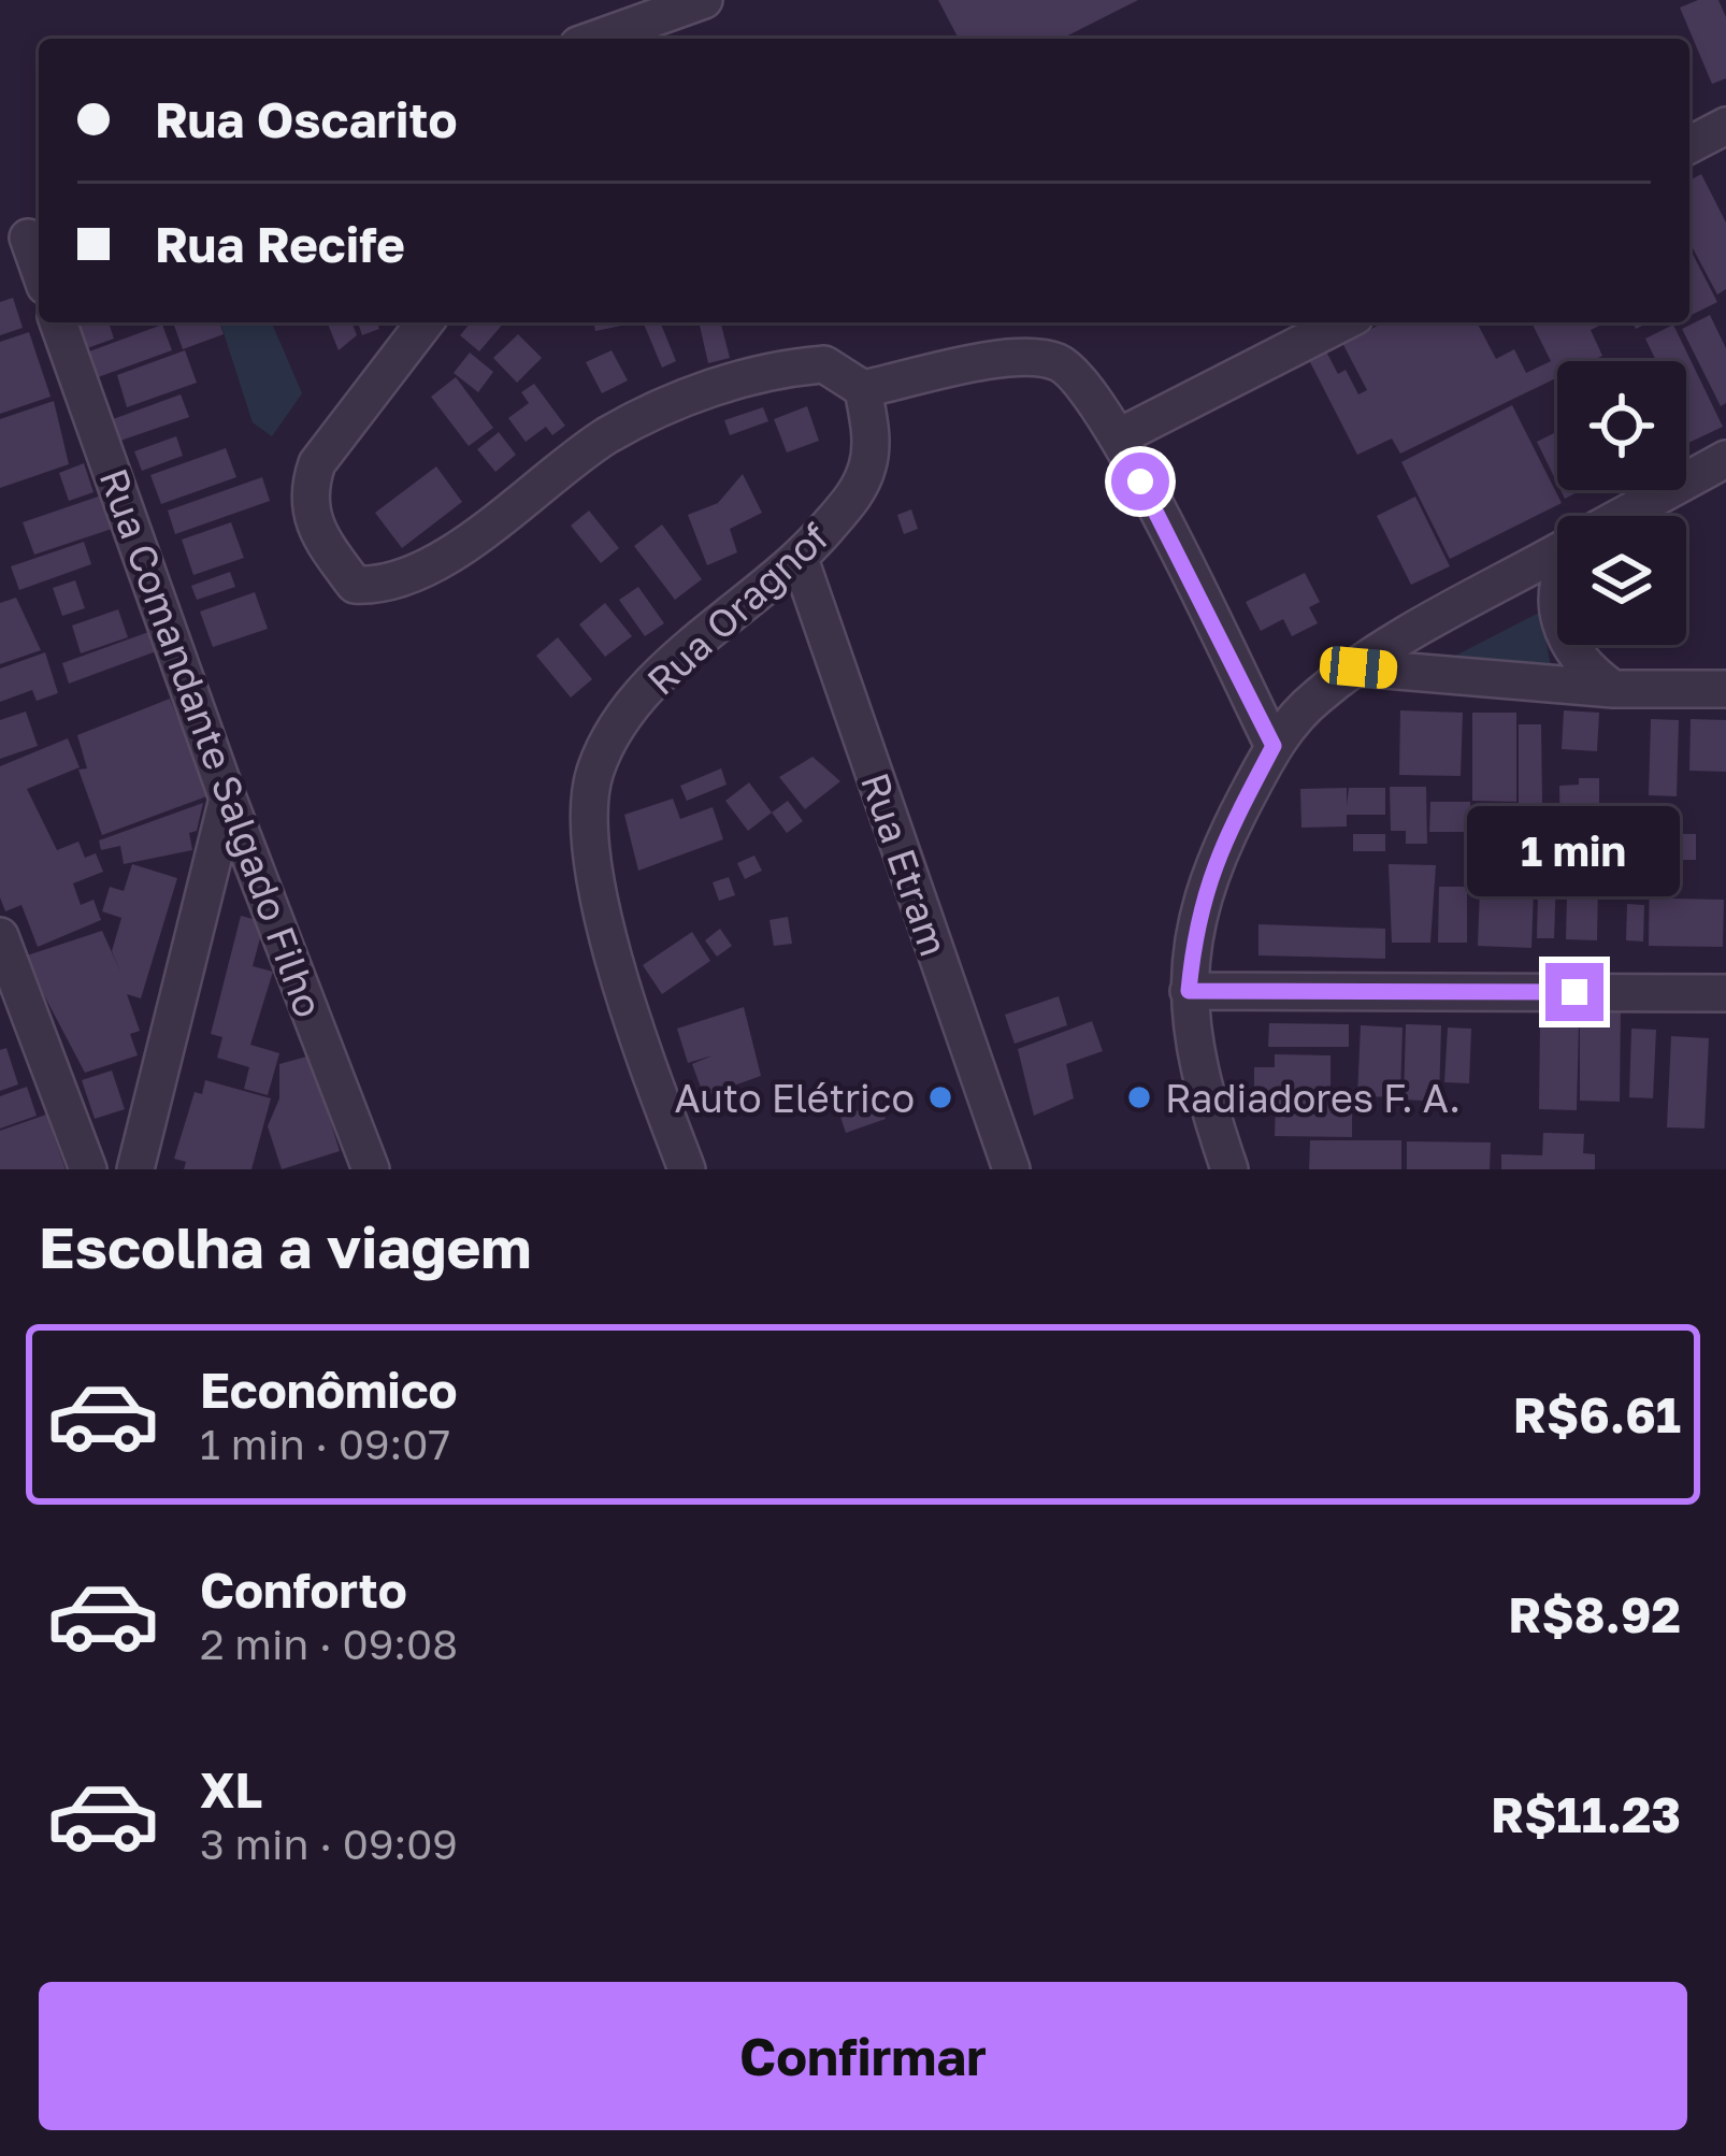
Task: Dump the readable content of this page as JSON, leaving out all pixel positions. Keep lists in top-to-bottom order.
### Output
{
  "streets": {
    "street": ["Rua Oragnof", "Rua Comandante Salgado Filho", "Rua Etram"]
  },
  "crossings": [
    ["Rua Oragnof", "Rua Etram"]
  ],
  "places": ["Auto Elétrico", "Radiadores F. A."],
  "page": {
    "banner": ["Rua Oscarito", "Rua Recife"],
    "bubble": "1 min",
    "heading": "Escolha a viagem",
    "list": [
      {
        "name": "Econômico",
        "note": "1 min · 09:07",
        "value": "R$6.61"
      },
      {
        "name": "Conforto",
        "note": "2 min · 09:08",
        "value": "R$8.92"
      },
      {
        "name": "XL",
        "note": "3 min · 09:09",
        "value": "R$11.23"
      }
    ],
    "buttons": "Confirmar"
  }
}
